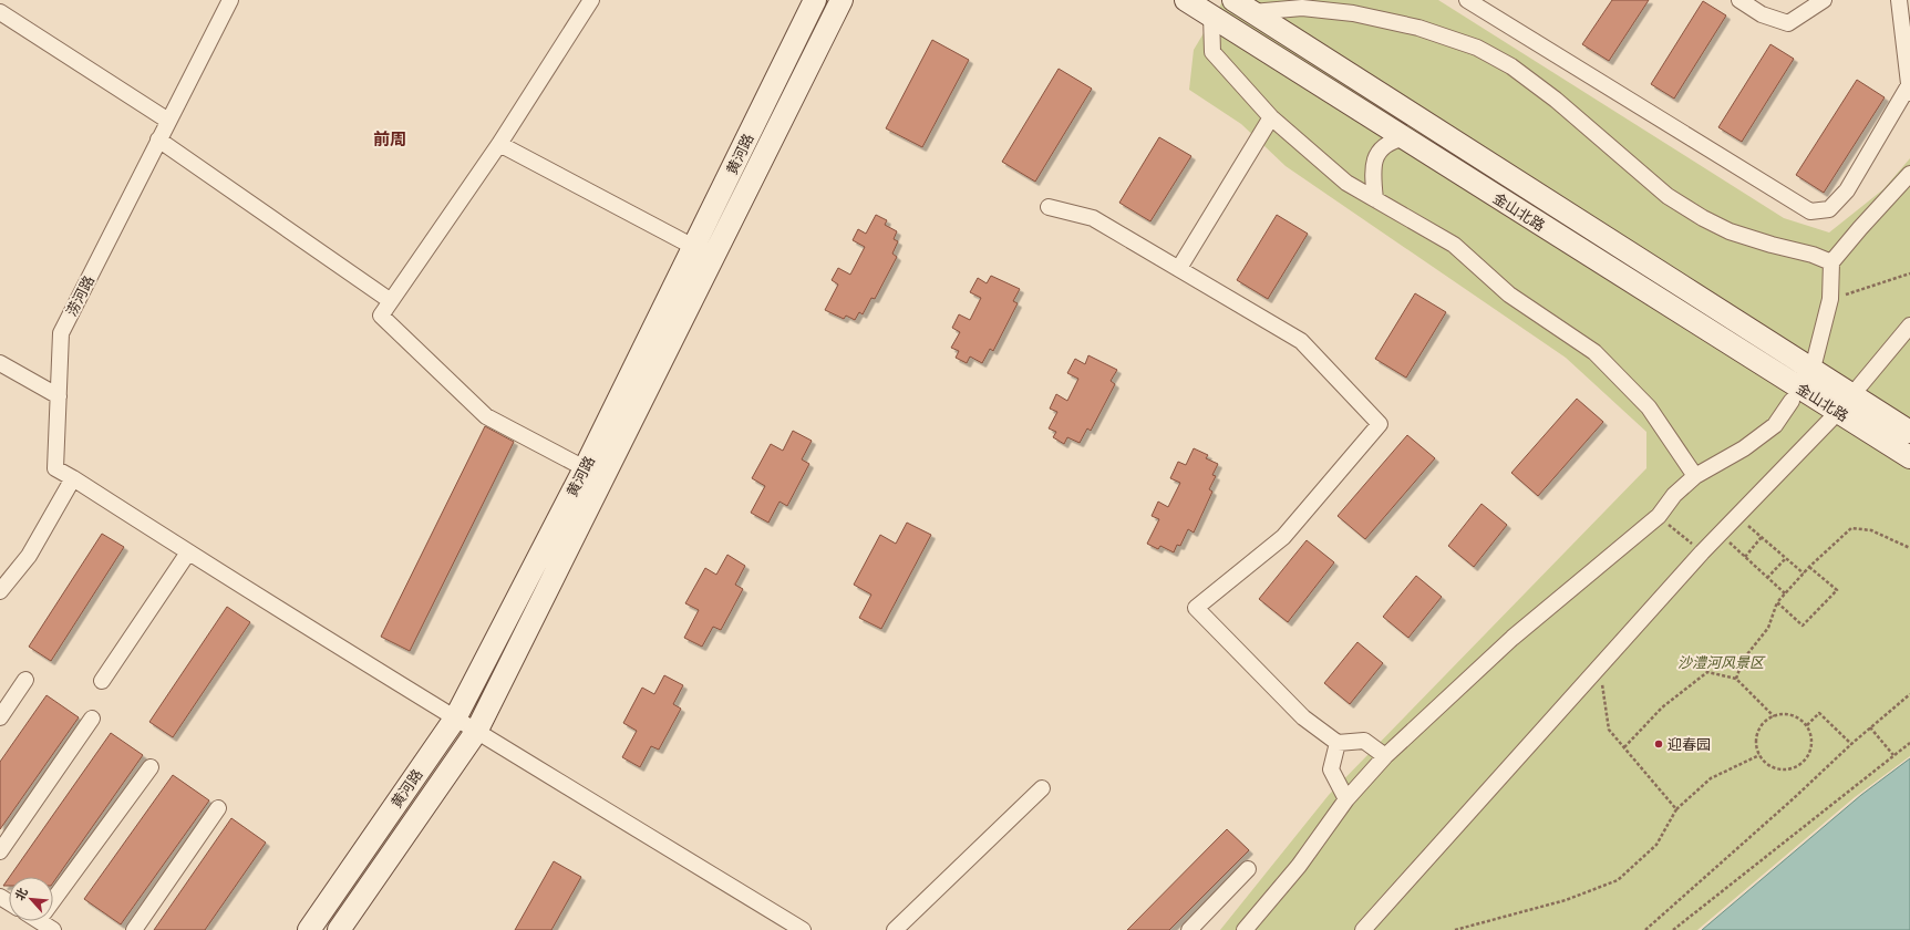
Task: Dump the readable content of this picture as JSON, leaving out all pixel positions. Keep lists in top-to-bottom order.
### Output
{
  "streets": {
    "main road": ["黄河路", "金山北路"],
    "street": ["涝河路"]
  },
  "districts": ["前周"],
  "parks": ["沙澧河风景区"],
  "places": ["迎春园"],
  "north": "top left"
}
